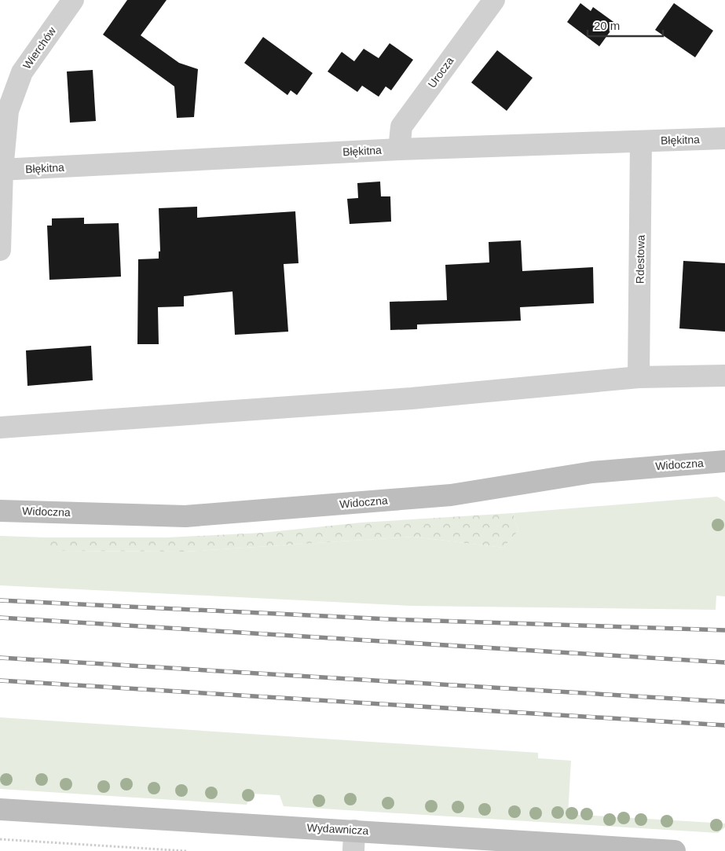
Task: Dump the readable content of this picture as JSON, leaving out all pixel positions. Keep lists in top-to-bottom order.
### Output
{
  "streets": {
    "main road": ["Widoczna", "Wydawnicza"],
    "street": [
      "Wierchów",
      "Urocza",
      "Błękitna",
      "Rdestowa"
    ]
  },
  "crossings": [
    ["Wierchów", "Błękitna"],
    ["Urocza", "Błękitna"],
    ["Błękitna", "Rdestowa"]
  ],
  "scale_bar": "20 m"
}
